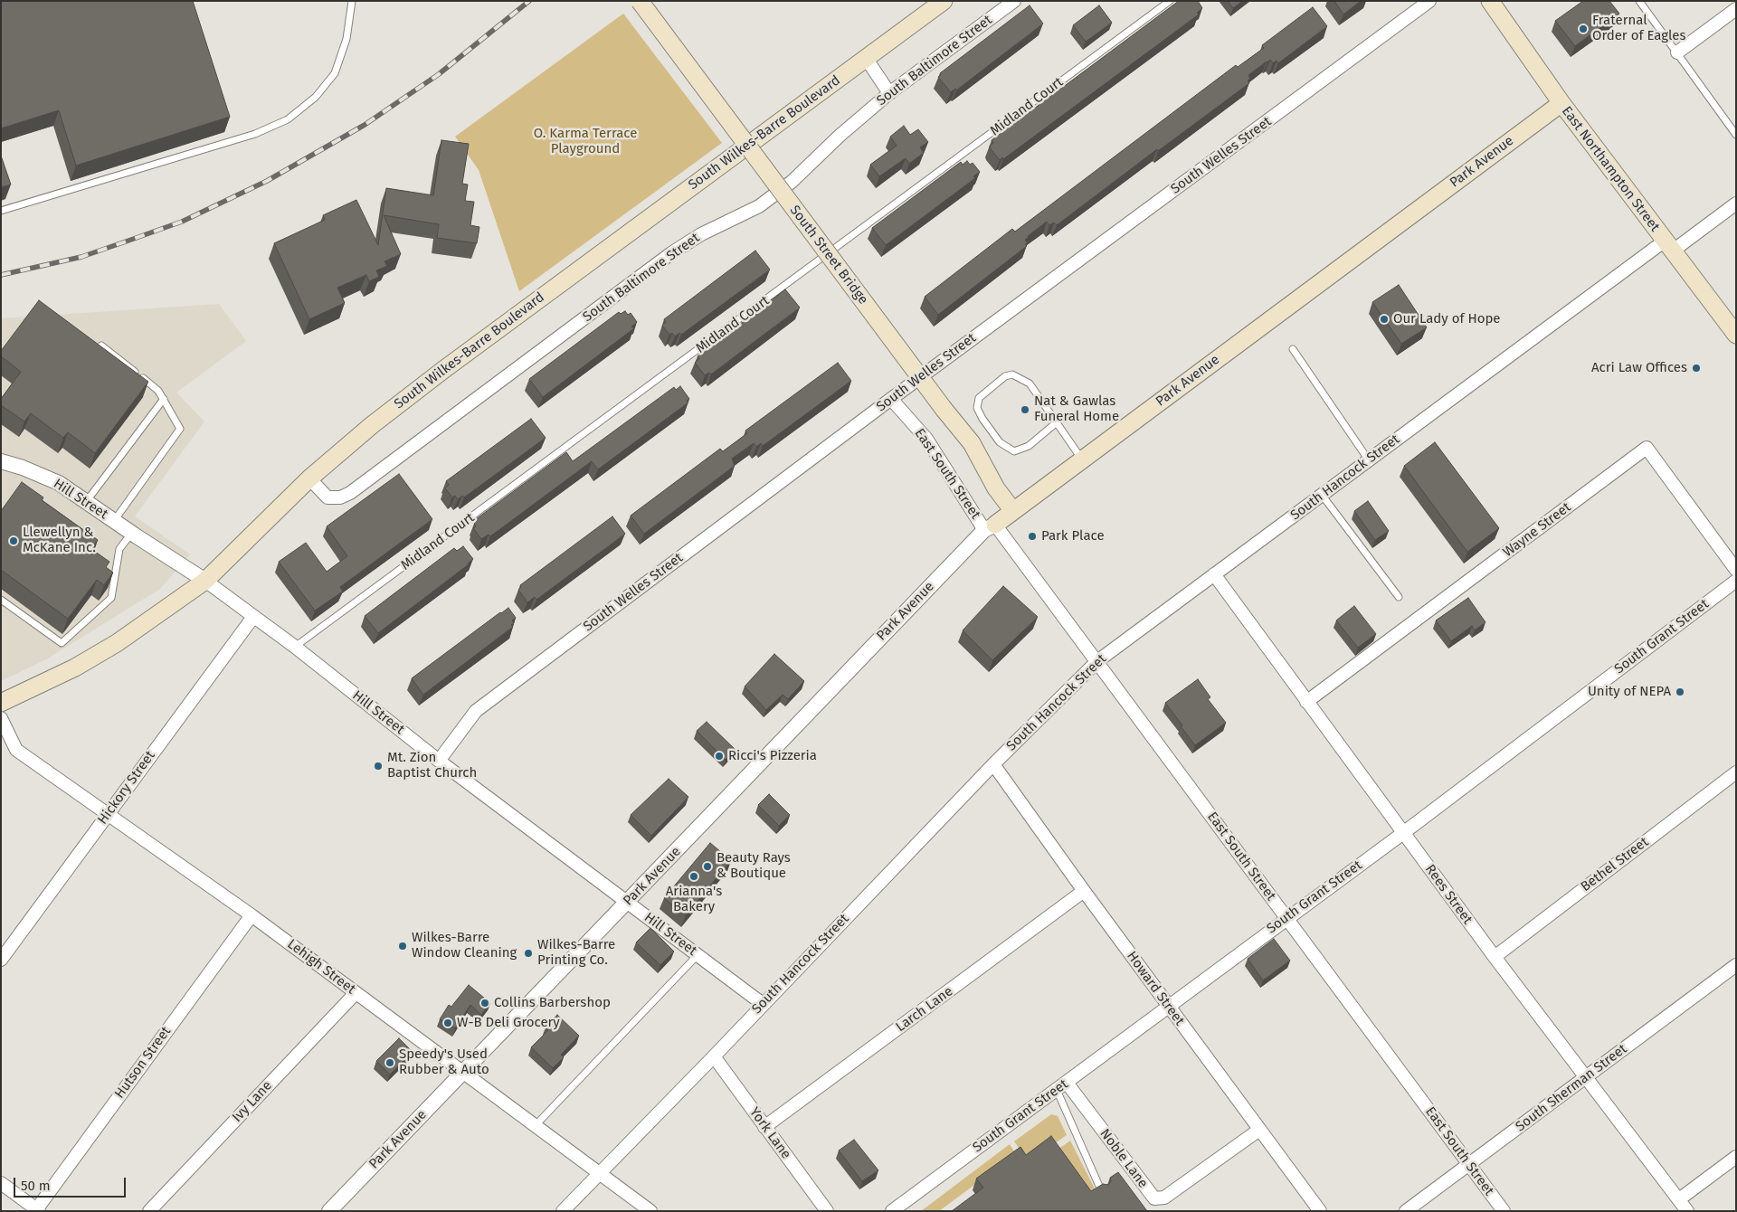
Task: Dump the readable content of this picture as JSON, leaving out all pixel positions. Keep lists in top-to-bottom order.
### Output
{
  "streets": {
    "main road": [
      "South Wilkes-Barre Boulevard",
      "Park Avenue",
      "East Northampton Street",
      "South Street Bridge"
    ],
    "street": [
      "South Baltimore Street",
      "South Welles Street",
      "East South Street",
      "South Hancock Street",
      "Hill Street",
      "Wayne Street",
      "South Grant Street",
      "Hickory Street",
      "Bethel Street",
      "Rees Street",
      "Lehigh Street",
      "Howard Street",
      "Larch Lane",
      "Hutson Street",
      "South Sherman Street",
      "Ivy Lane",
      "York Lane",
      "Noble Lane"
    ],
    "lane": ["Midland Court"]
  },
  "crossings": [
    ["South Baltimore Street", "South Wilkes-Barre Boulevard"],
    ["Midland Court", "Hill Street"],
    ["South Wilkes-Barre Boulevard", "Hill Street"],
    ["South Welles Street", "East South Street"],
    ["South Welles Street", "Hill Street"],
    ["Park Avenue", "East Northampton Street"],
    ["Park Avenue", "South Street Bridge"],
    ["Park Avenue", "East South Street"],
    ["Park Avenue", "Hill Street"],
    ["Park Avenue", "Lehigh Street"],
    ["East Northampton Street", "South Hancock Street"],
    ["East South Street", "South Hancock Street"],
    ["East South Street", "South Grant Street"],
    ["East South Street", "South Sherman Street"],
    ["South Hancock Street", "Hill Street"],
    ["South Hancock Street", "Rees Street"],
    ["South Hancock Street", "Lehigh Street"],
    ["South Hancock Street", "Howard Street"],
    ["South Hancock Street", "York Lane"],
    ["Hill Street", "Hickory Street"],
    ["Wayne Street", "Rees Street"],
    ["South Grant Street", "Rees Street"],
    ["South Grant Street", "Howard Street"],
    ["South Grant Street", "Noble Lane"],
    ["Hickory Street", "Lehigh Street"],
    ["Bethel Street", "Rees Street"],
    ["Rees Street", "South Sherman Street"],
    ["Lehigh Street", "Hutson Street"],
    ["Lehigh Street", "Ivy Lane"],
    ["Howard Street", "Larch Lane"],
    ["Howard Street", "Noble Lane"],
    ["Larch Lane", "York Lane"]
  ],
  "parks": ["O. Karma Terrace Playground"],
  "places": [
    "Fraternal Order of Eagles",
    "Our Lady of Hope",
    "Acri Law Offices",
    "Nat & Gawlas Funeral Home",
    "Park Place",
    "Llewellyn & McKane Inc.",
    "Unity of NEPA",
    "Ricci's Pizzeria",
    "Mt. Zion Baptist Church",
    "Beauty Rays & Boutique",
    "Arianna's Bakery",
    "Wilkes-Barre Window Cleaning",
    "Wilkes-Barre Printing Co.",
    "Collins Barbershop",
    "W-B Deli Grocery",
    "Speedy's Used Rubber & Auto"
  ],
  "scale_bar": "50 m"
}
